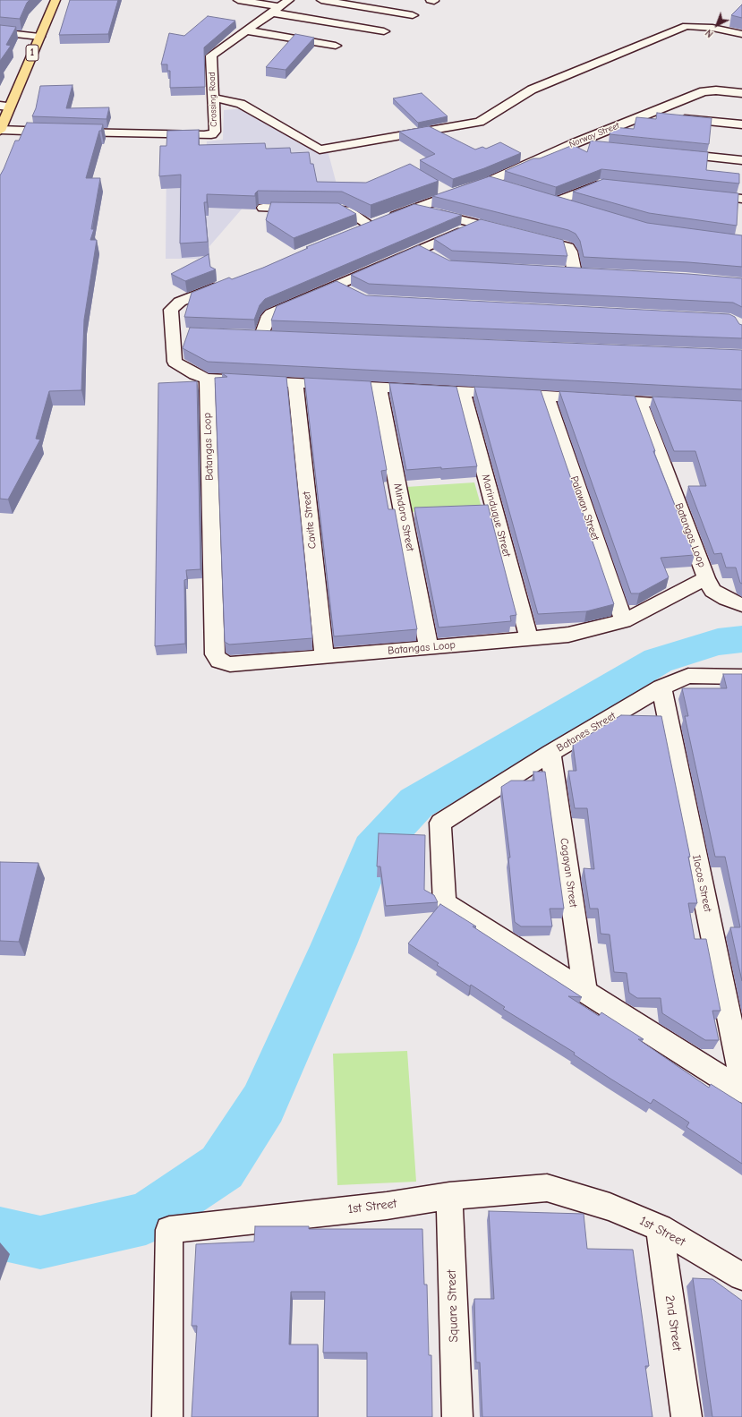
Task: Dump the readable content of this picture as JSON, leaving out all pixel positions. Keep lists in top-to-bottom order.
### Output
{
  "streets": {
    "highway": ["1"],
    "street": [
      "Crossing Road",
      "Norway Street",
      "Batangas Loop",
      "Palawan Street",
      "Marinduque Street",
      "Mindoro Street",
      "Cavite Street",
      "Batanes Street",
      "Cagayan Street",
      "Ilocos Street",
      "1st Street",
      "Square Street",
      "2nd Street"
    ]
  },
  "crossings": [
    ["1", "Crossing Road"],
    ["Batangas Loop", "Palawan Street"],
    ["Batangas Loop", "Marinduque Street"],
    ["Batangas Loop", "Mindoro Street"],
    ["Batangas Loop", "Cavite Street"],
    ["Batanes Street", "Cagayan Street"],
    ["Batanes Street", "Ilocos Street"],
    ["1st Street", "Square Street"],
    ["1st Street", "2nd Street"]
  ],
  "north": "bottom left"
}
